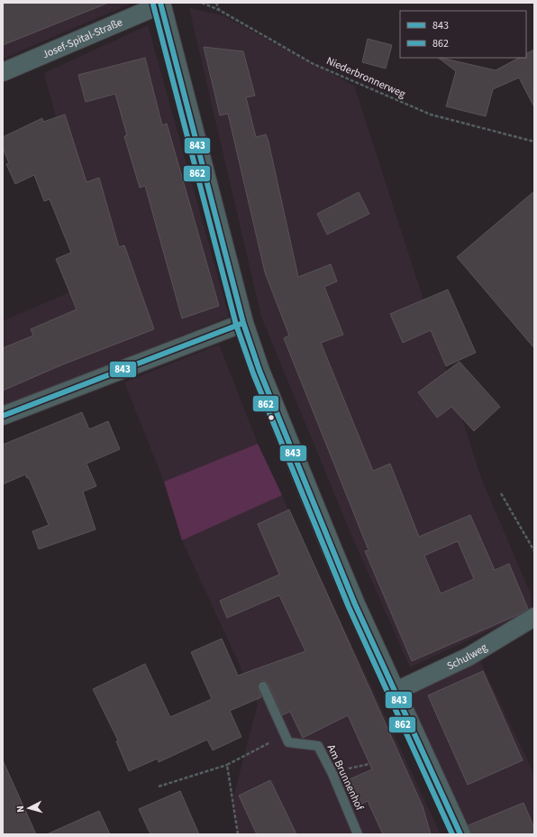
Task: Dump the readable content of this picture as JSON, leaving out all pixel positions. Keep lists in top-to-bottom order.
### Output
{
  "streets": {
    "street": ["Josef-Spital-Straße", "Schulweg"],
    "lane": ["Am Brunnenhof"],
    "path": ["Niederbronnerweg"]
  },
  "lines": ["transit line 843", "transit line 862"],
  "legend": ["843", "862"],
  "north": "left"
}
